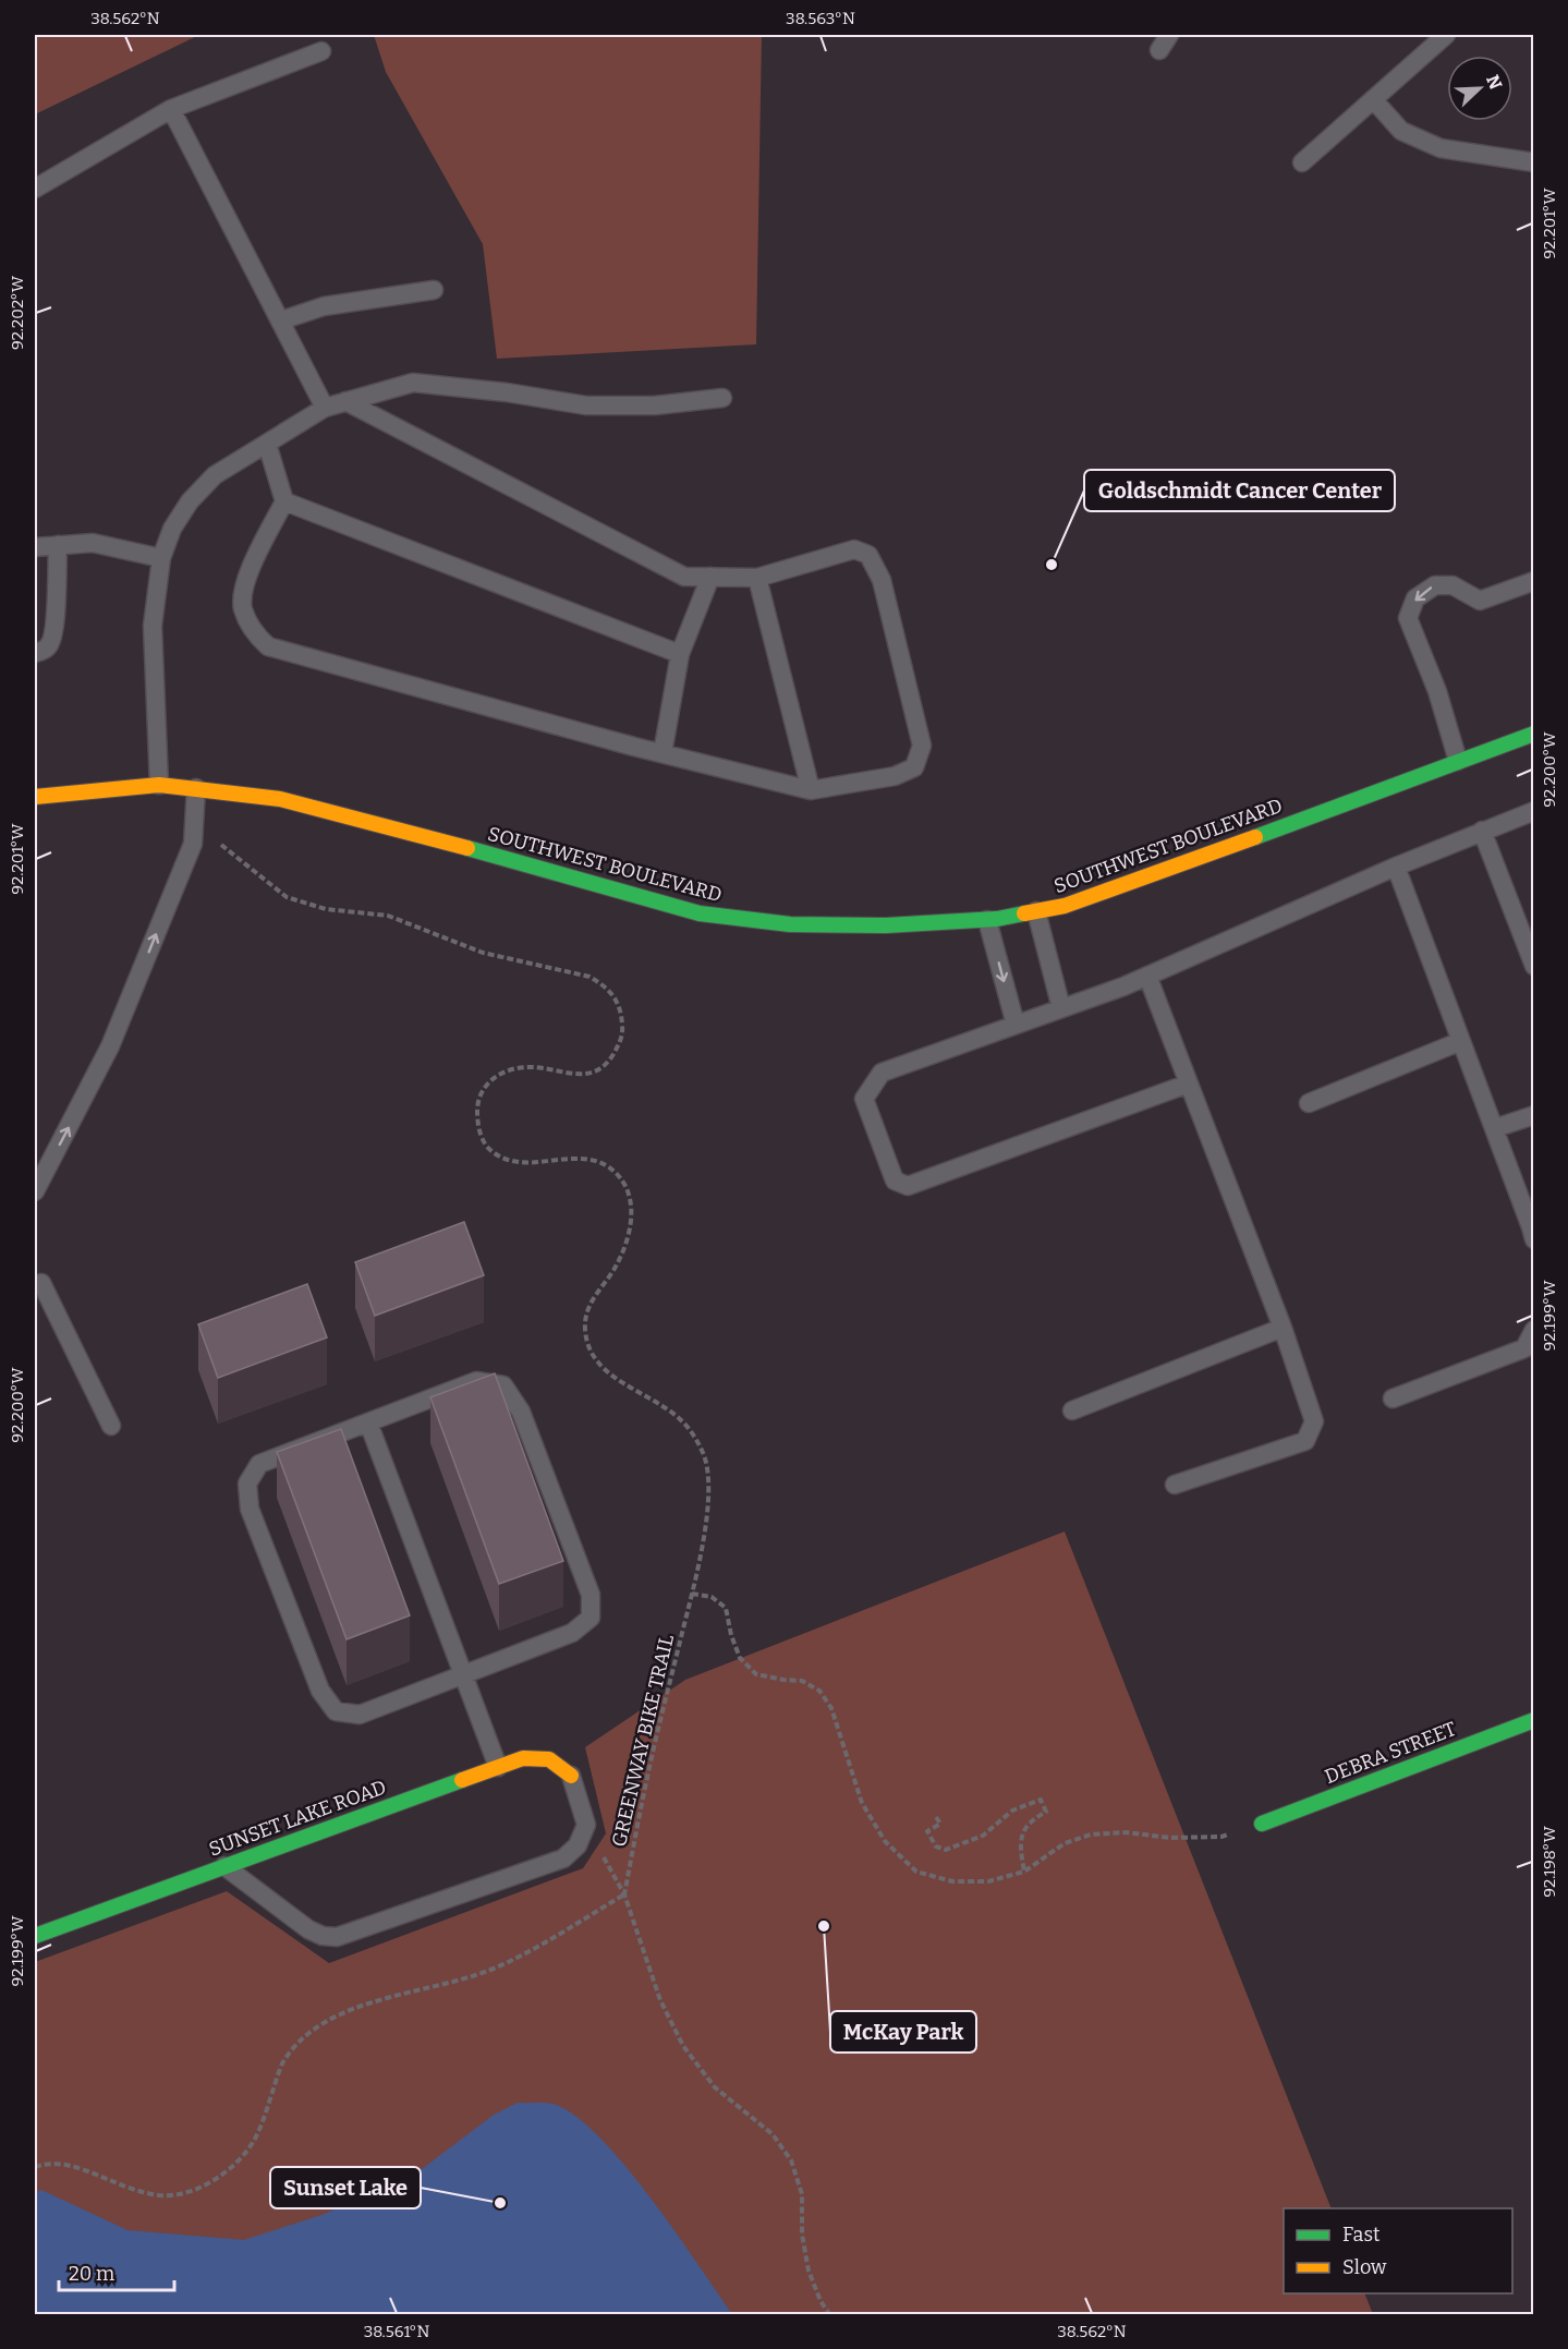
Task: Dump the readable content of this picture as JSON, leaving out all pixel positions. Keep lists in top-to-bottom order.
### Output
{
  "streets": {
    "main road": ["SOUTHWEST BOULEVARD", "DEBRA STREET", "SUNSET LAKE ROAD"],
    "path": ["GREENWAY BIKE TRAIL"]
  },
  "places": ["Goldschmidt Cancer Center", "McKay Park", "Sunset Lake"],
  "legend": ["Fast", "Slow"],
  "scale_bar": "20 m",
  "north": "top right",
  "coordinates": [
    "38.562°N",
    "38.563°N",
    "92.201°W",
    "92.202°W",
    "92.200°W",
    "92.199°W",
    "92.198°W",
    "38.561°N"
  ]
}
